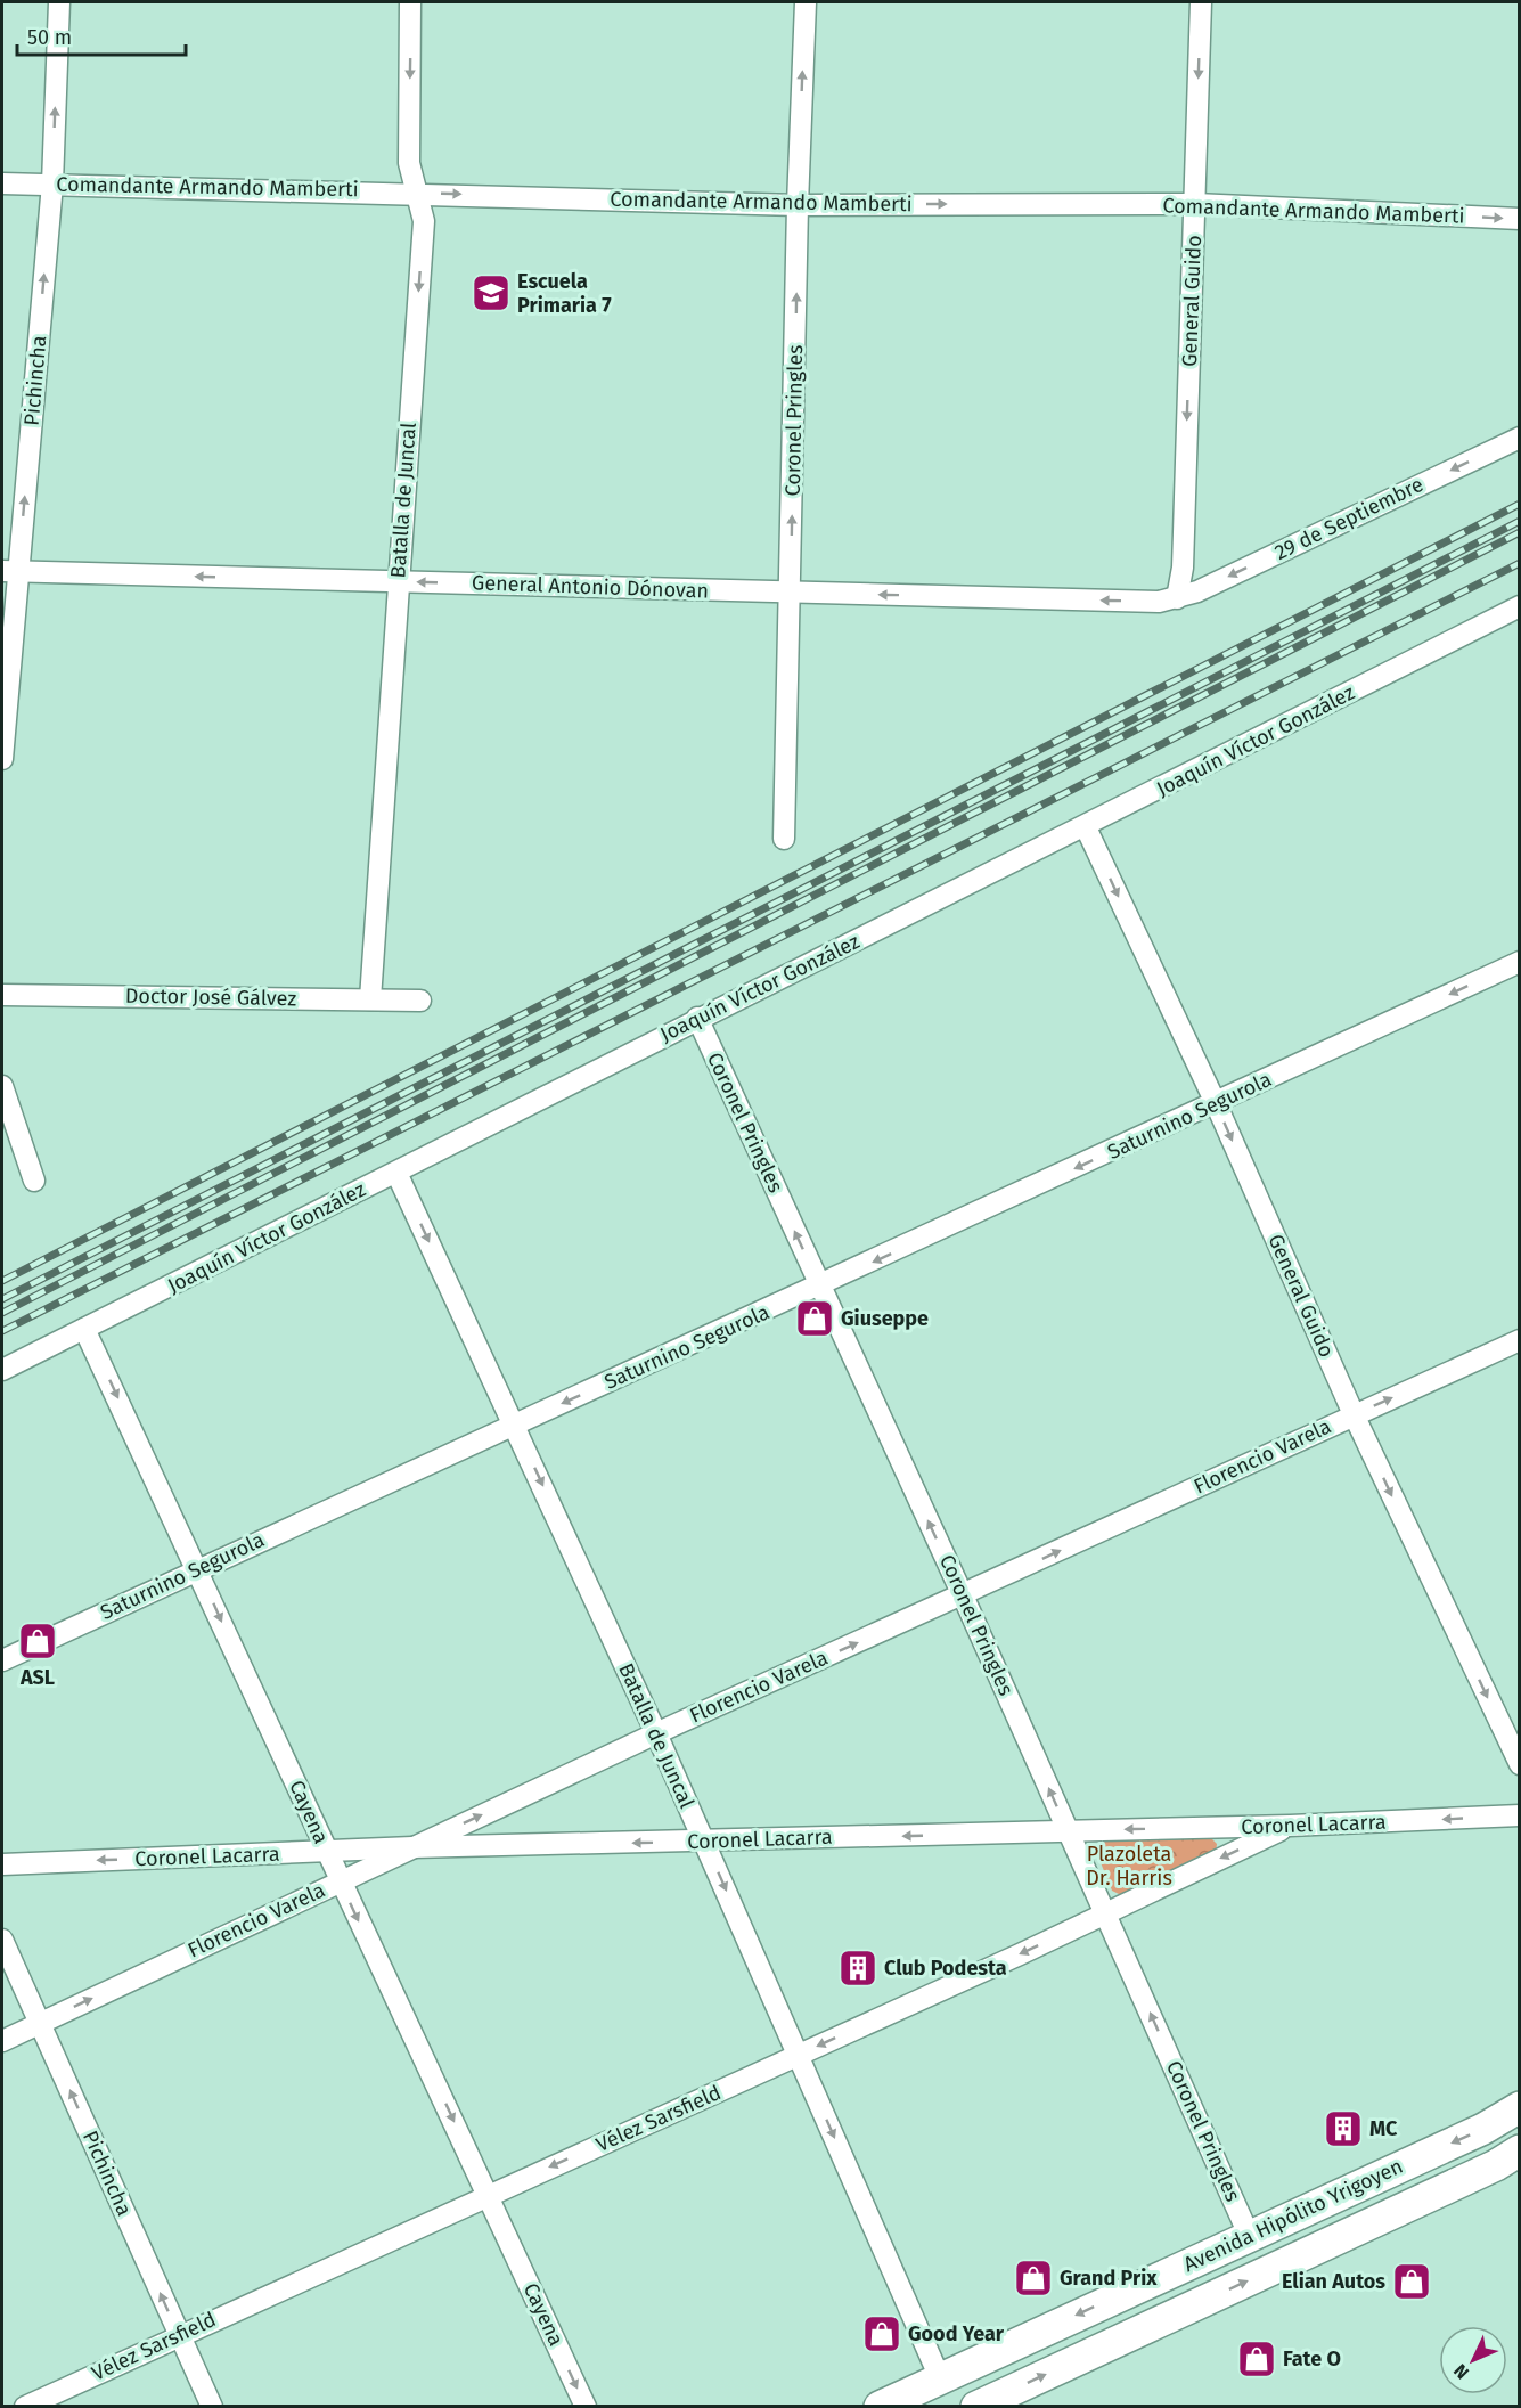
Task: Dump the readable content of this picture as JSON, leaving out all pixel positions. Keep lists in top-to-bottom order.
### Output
{
  "streets": {
    "main road": ["Avenida Hipólito Yrigoyen"],
    "street": [
      "Comandante Armando Mamberti",
      "General Guido",
      "Pichincha",
      "Coronel Pringles",
      "Batalla de Juncal",
      "29 de Septiembre",
      "General Antonio Dónovan",
      "Joaquín Víctor González",
      "Doctor José Gálvez",
      "Saturnino Segurola",
      "Florencio Varela",
      "Cayena",
      "Coronel Lacarra",
      "Vélez Sarsfield"
    ]
  },
  "crossings": [
    ["Comandante Armando Mamberti", "General Guido"],
    ["Comandante Armando Mamberti", "Pichincha"],
    ["Comandante Armando Mamberti", "Coronel Pringles"],
    ["Comandante Armando Mamberti", "Batalla de Juncal"],
    ["General Guido", "29 de Septiembre"],
    ["General Guido", "General Antonio Dónovan"],
    ["General Guido", "Joaquín Víctor González"],
    ["General Guido", "Saturnino Segurola"],
    ["General Guido", "Florencio Varela"],
    ["Pichincha", "General Antonio Dónovan"],
    ["Pichincha", "Florencio Varela"],
    ["Pichincha", "Vélez Sarsfield"],
    ["Coronel Pringles", "General Antonio Dónovan"],
    ["Coronel Pringles", "Joaquín Víctor González"],
    ["Coronel Pringles", "Saturnino Segurola"],
    ["Coronel Pringles", "Florencio Varela"],
    ["Coronel Pringles", "Coronel Lacarra"],
    ["Coronel Pringles", "Vélez Sarsfield"],
    ["Coronel Pringles", "Avenida Hipólito Yrigoyen"],
    ["Batalla de Juncal", "General Antonio Dónovan"],
    ["Batalla de Juncal", "Joaquín Víctor González"],
    ["Batalla de Juncal", "Doctor José Gálvez"],
    ["Batalla de Juncal", "Saturnino Segurola"],
    ["Batalla de Juncal", "Florencio Varela"],
    ["Batalla de Juncal", "Coronel Lacarra"],
    ["Batalla de Juncal", "Vélez Sarsfield"],
    ["Batalla de Juncal", "Avenida Hipólito Yrigoyen"],
    ["29 de Septiembre", "General Antonio Dónovan"],
    ["Joaquín Víctor González", "Cayena"],
    ["Saturnino Segurola", "Cayena"],
    ["Florencio Varela", "Cayena"],
    ["Florencio Varela", "Coronel Lacarra"],
    ["Cayena", "Coronel Lacarra"],
    ["Cayena", "Vélez Sarsfield"],
    ["Coronel Lacarra", "Vélez Sarsfield"]
  ],
  "one_way": [
    "Comandante Armando Mamberti",
    "General Guido",
    "Pichincha",
    "Coronel Pringles",
    "Batalla de Juncal",
    "29 de Septiembre",
    "General Antonio Dónovan",
    "Saturnino Segurola",
    "Florencio Varela",
    "Cayena",
    "Coronel Lacarra",
    "Vélez Sarsfield"
  ],
  "parks": ["Plazoleta Dr. Harris"],
  "places": {
    "school or university": ["Escuela Primaria 7"],
    "shop": [
      "Giuseppe",
      "ASL",
      "Grand Prix",
      "Elian Autos",
      "Good Year",
      "Fate O"
    ],
    "building": ["Club Podesta", "MC"]
  },
  "scale_bar": "50 m",
  "north": "bottom left"
}
